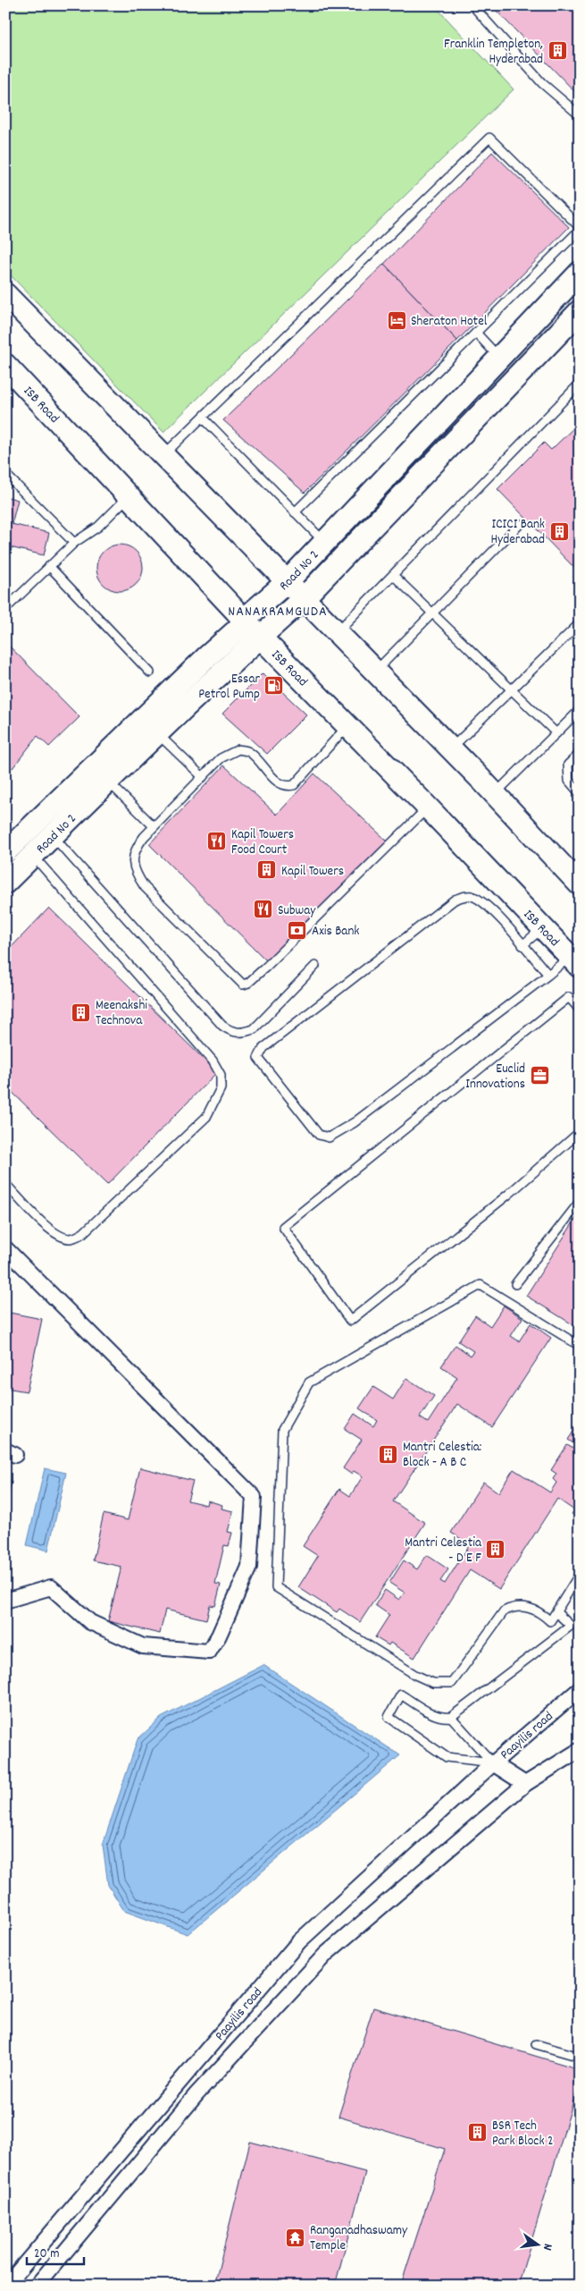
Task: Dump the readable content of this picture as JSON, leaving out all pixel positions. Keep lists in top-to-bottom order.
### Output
{
  "streets": {
    "main road": ["ISB Road", "Road No 2"],
    "street": ["Paayilis road"]
  },
  "crossings": [
    ["ISB Road", "Road No 2"]
  ],
  "districts": ["NANAKRAMGUDA"],
  "places": {
    "building": [
      "Franklin Templeton, Hyderabad",
      "ICICI Bank Hyderabad",
      "Kapil Towers",
      "Meenakshi Technova",
      "Mantri Celestia: Block - A B C",
      "Mantri Celestia - D E F",
      "BSR Tech Park Block 2"
    ],
    "hotel": ["Sheraton Hotel"],
    "fuel station": ["Essar Petrol Pump"],
    "restaurant": ["Kapil Towers Food Court", "Subway"],
    "bank": ["Axis Bank"],
    "office": ["Euclid Innovations"],
    "temple": ["Ranganadhaswamy Temple"]
  },
  "scale_bar": "20 m",
  "north": "right"
}
